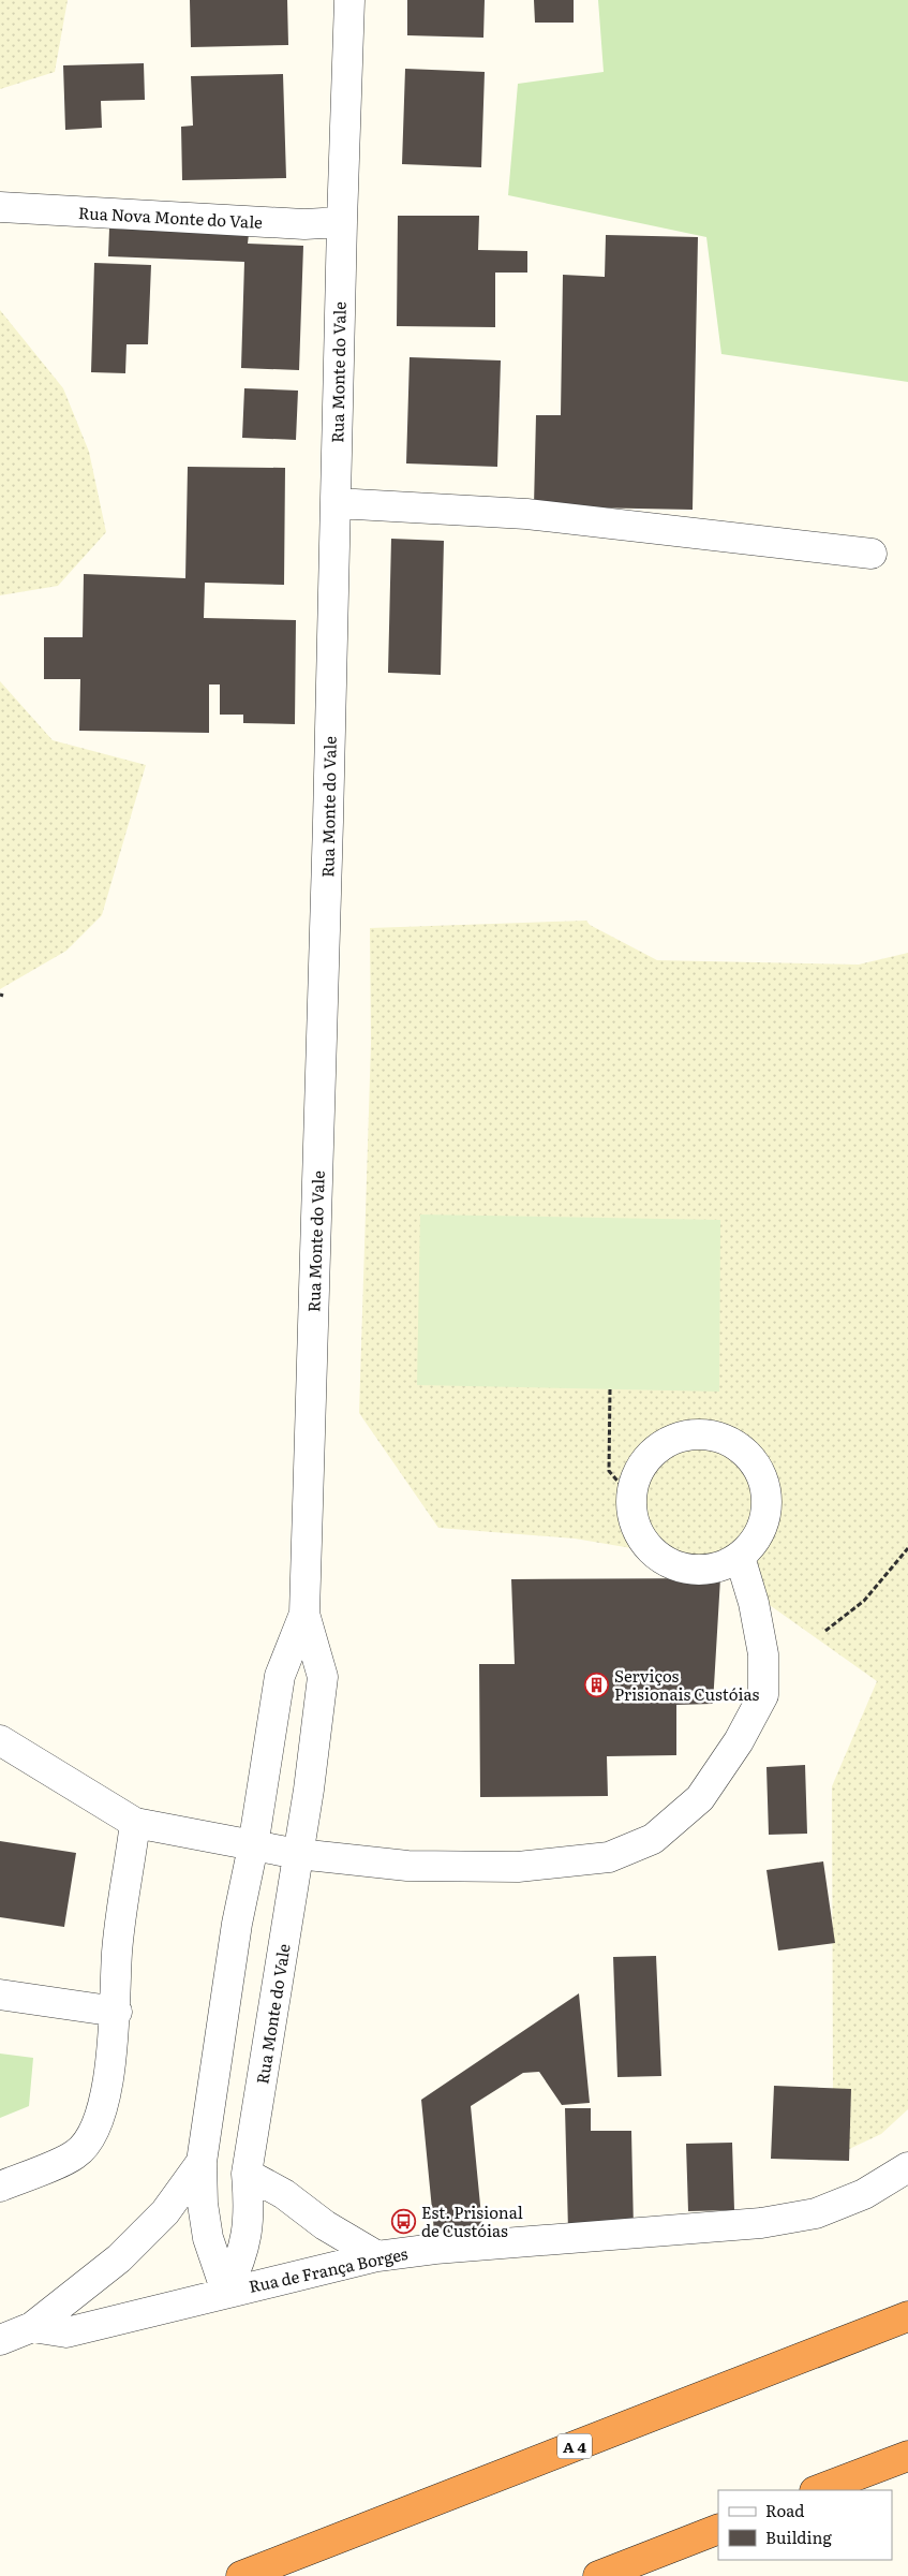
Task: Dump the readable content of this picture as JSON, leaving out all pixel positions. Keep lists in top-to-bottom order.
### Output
{
  "streets": {
    "highway": ["A 4"],
    "street": ["Rua Nova Monte do Vale", "Rua Monte do Vale", "Rua de França Borges"]
  },
  "crossings": [
    ["Rua Nova Monte do Vale", "Rua Monte do Vale"],
    ["Rua Monte do Vale", "Rua de França Borges"]
  ],
  "places": {
    "building": ["Serviços Prisionais Custóias"],
    "bus stop": ["Est. Prisional de Custóias"]
  },
  "legend": ["Road", "Building"]
}
